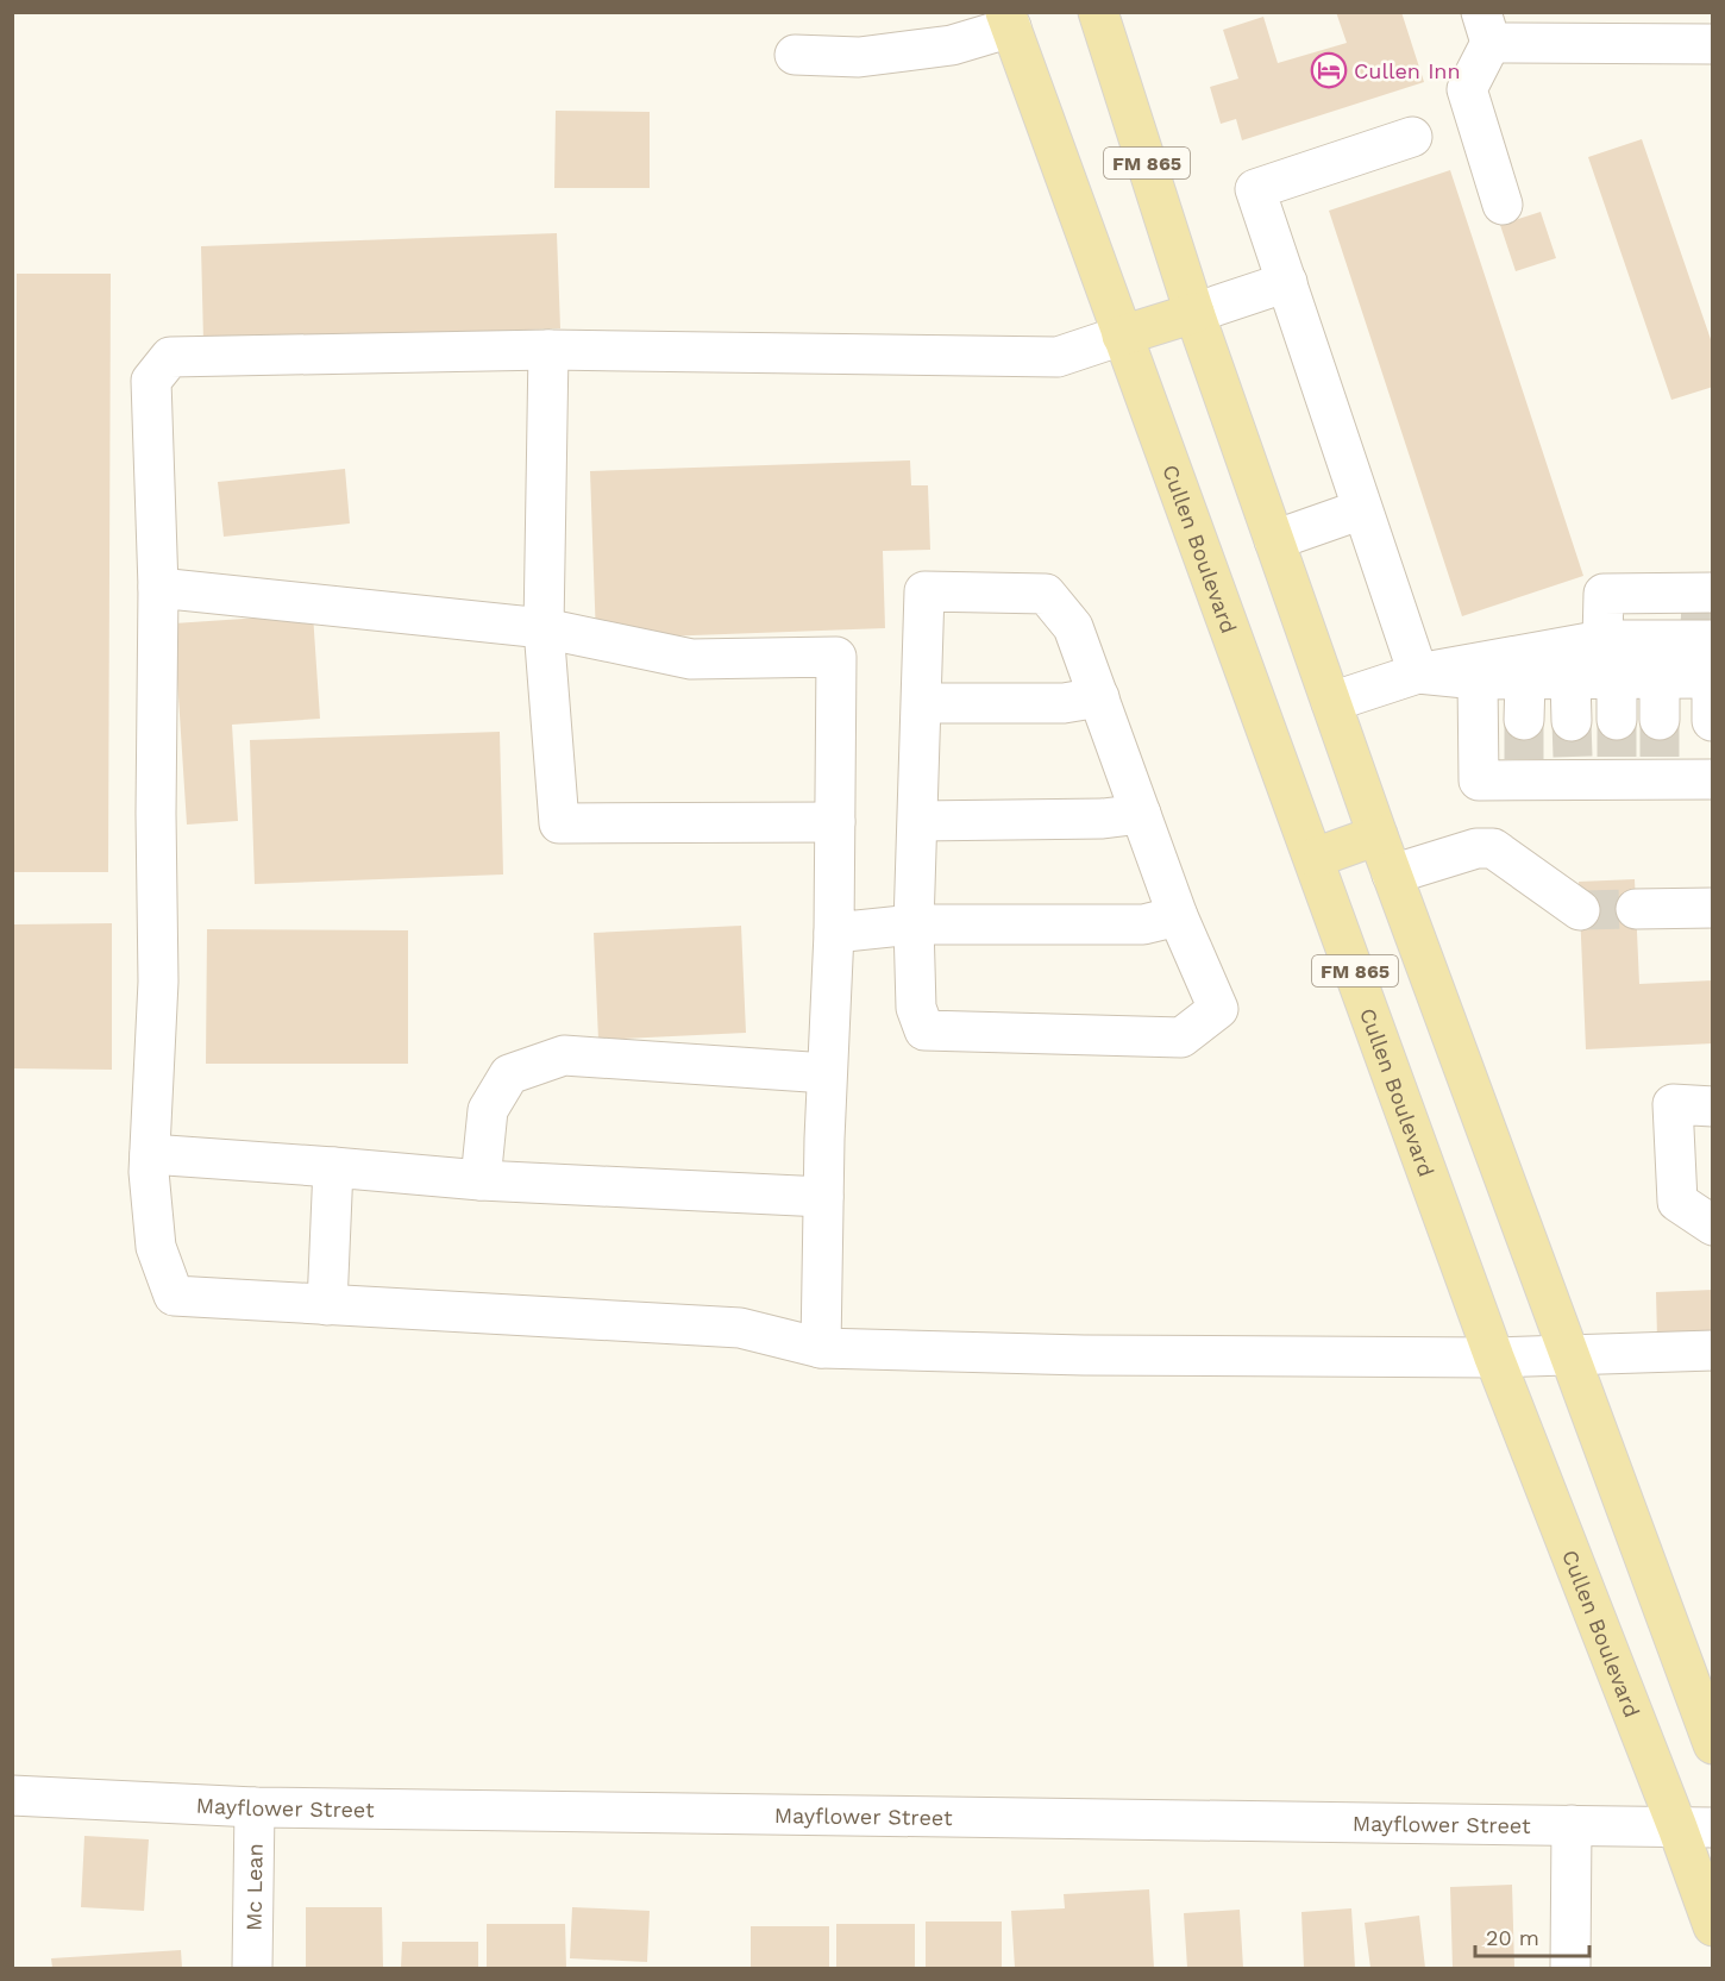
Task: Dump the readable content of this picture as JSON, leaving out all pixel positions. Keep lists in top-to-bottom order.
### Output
{
  "streets": {
    "main road": ["FM 865", "Cullen Boulevard"],
    "street": ["Mayflower Street", "Mc Lean"]
  },
  "crossings": [
    ["Cullen Boulevard", "Mayflower Street"],
    ["Mayflower Street", "Mc Lean"]
  ],
  "places": {
    "hotel": ["Cullen Inn"]
  },
  "scale_bar": "20 m"
}
